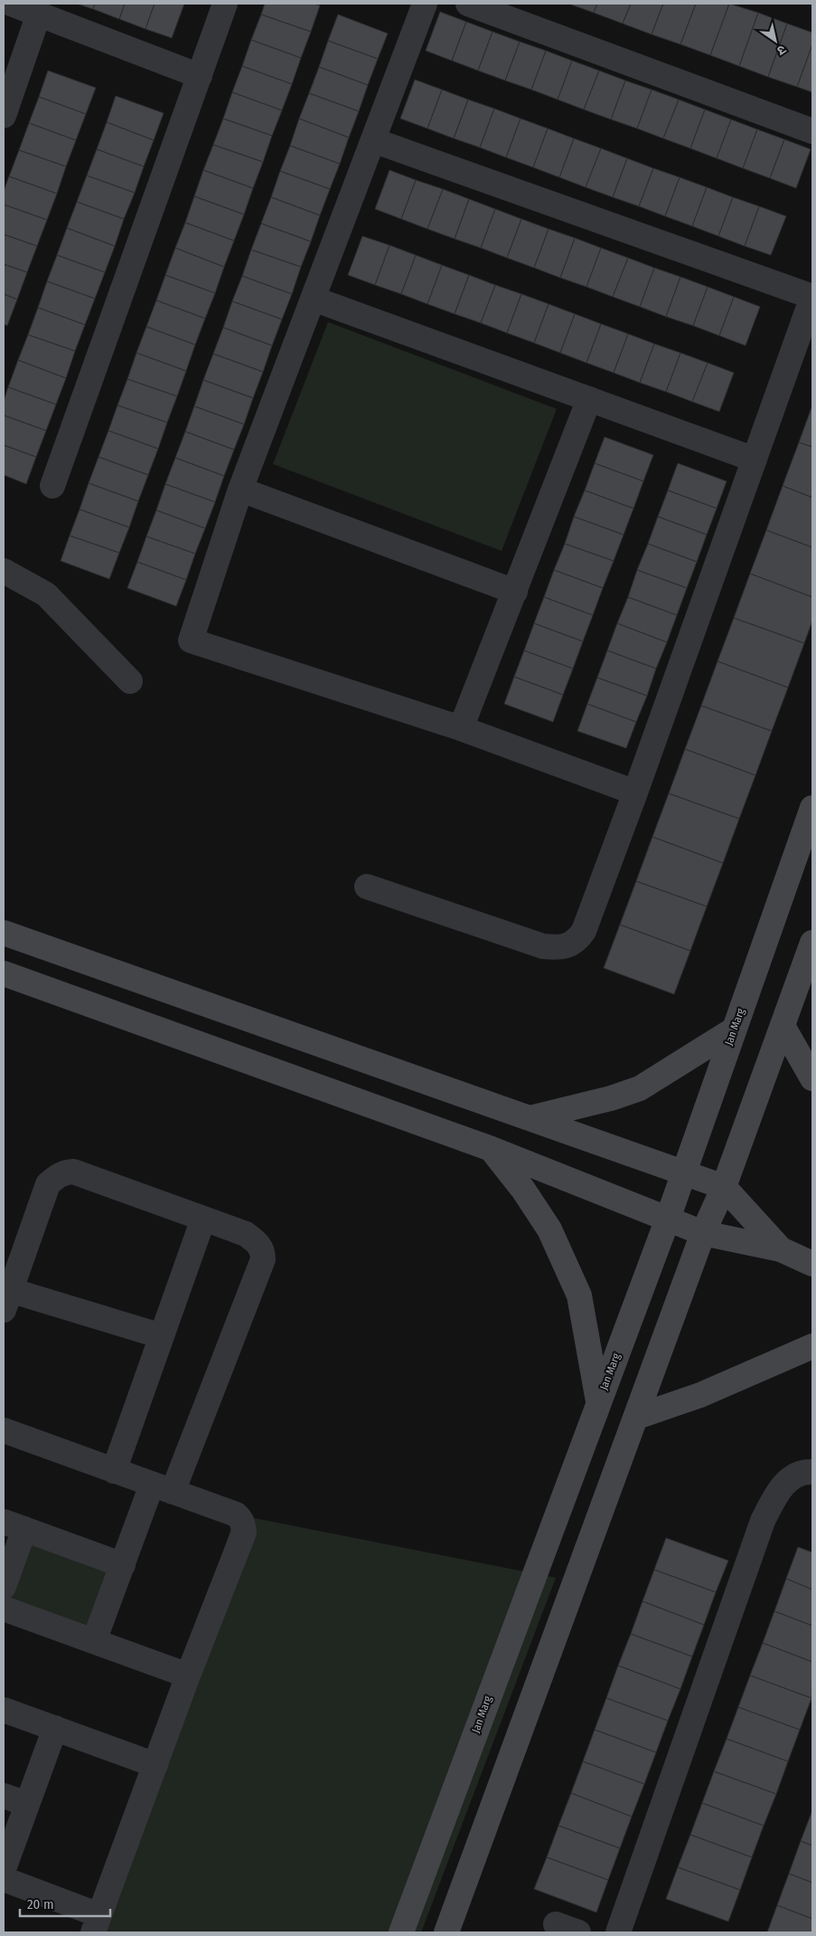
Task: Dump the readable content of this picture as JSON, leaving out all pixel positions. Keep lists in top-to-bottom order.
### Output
{
  "streets": {
    "main road": ["Jan Marg"]
  },
  "scale_bar": "20 m",
  "north": "bottom right"
}
